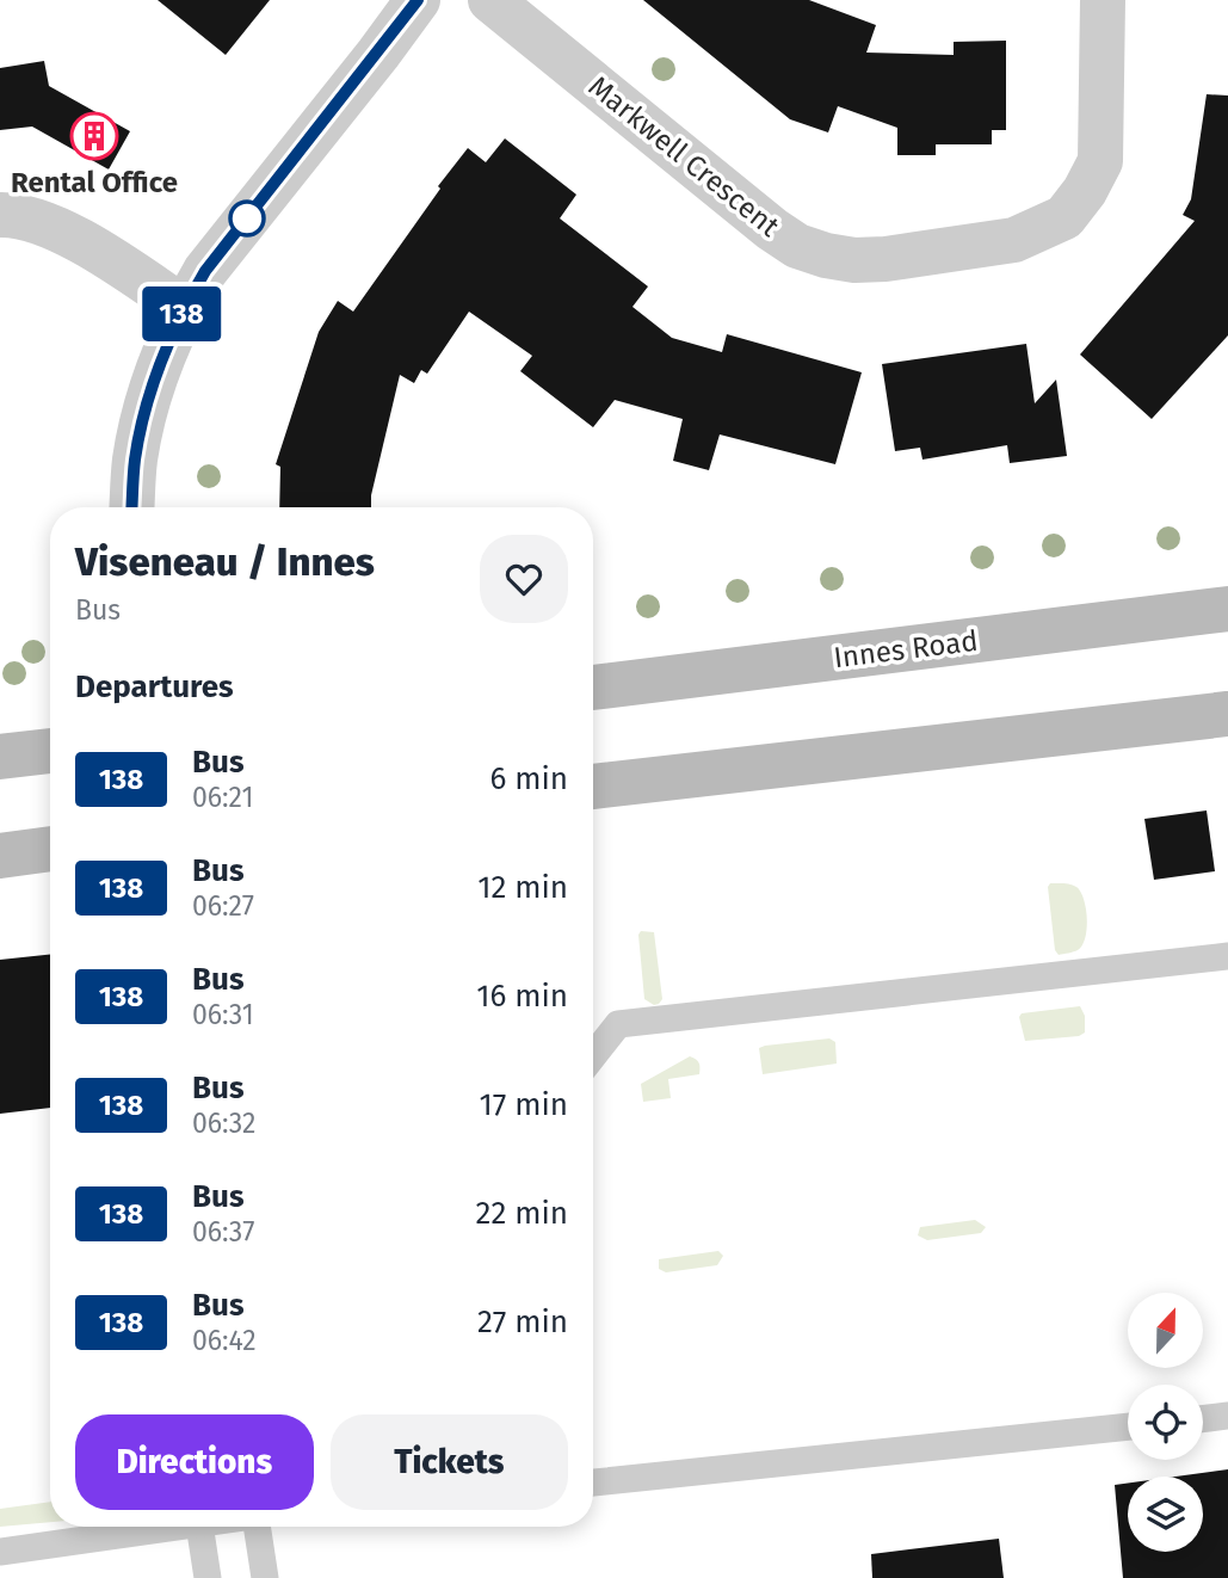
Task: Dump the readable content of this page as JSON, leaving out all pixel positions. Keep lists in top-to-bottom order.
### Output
{
  "streets": {
    "main road": ["Innes Road"],
    "street": ["Markwell Crescent"]
  },
  "places": {
    "building": ["Rental Office"]
  },
  "lines": ["bus line 138"],
  "north": "top",
  "page": {
    "on_map": "138",
    "heading": [
      ["Viseneau / Innes", "Bus"],
      "Departures"
    ],
    "list": [
      {
        "mark": "138",
        "name": "Bus",
        "note": "06:21",
        "value": "6 min"
      },
      {
        "mark": "138",
        "name": "Bus",
        "note": "06:27",
        "value": "12 min"
      },
      {
        "mark": "138",
        "name": "Bus",
        "note": "06:31",
        "value": "16 min"
      },
      {
        "mark": "138",
        "name": "Bus",
        "note": "06:32",
        "value": "17 min"
      },
      {
        "mark": "138",
        "name": "Bus",
        "note": "06:37",
        "value": "22 min"
      },
      {
        "mark": "138",
        "name": "Bus",
        "note": "06:42",
        "value": "27 min"
      }
    ],
    "buttons": ["Directions", "Tickets"]
  }
}
